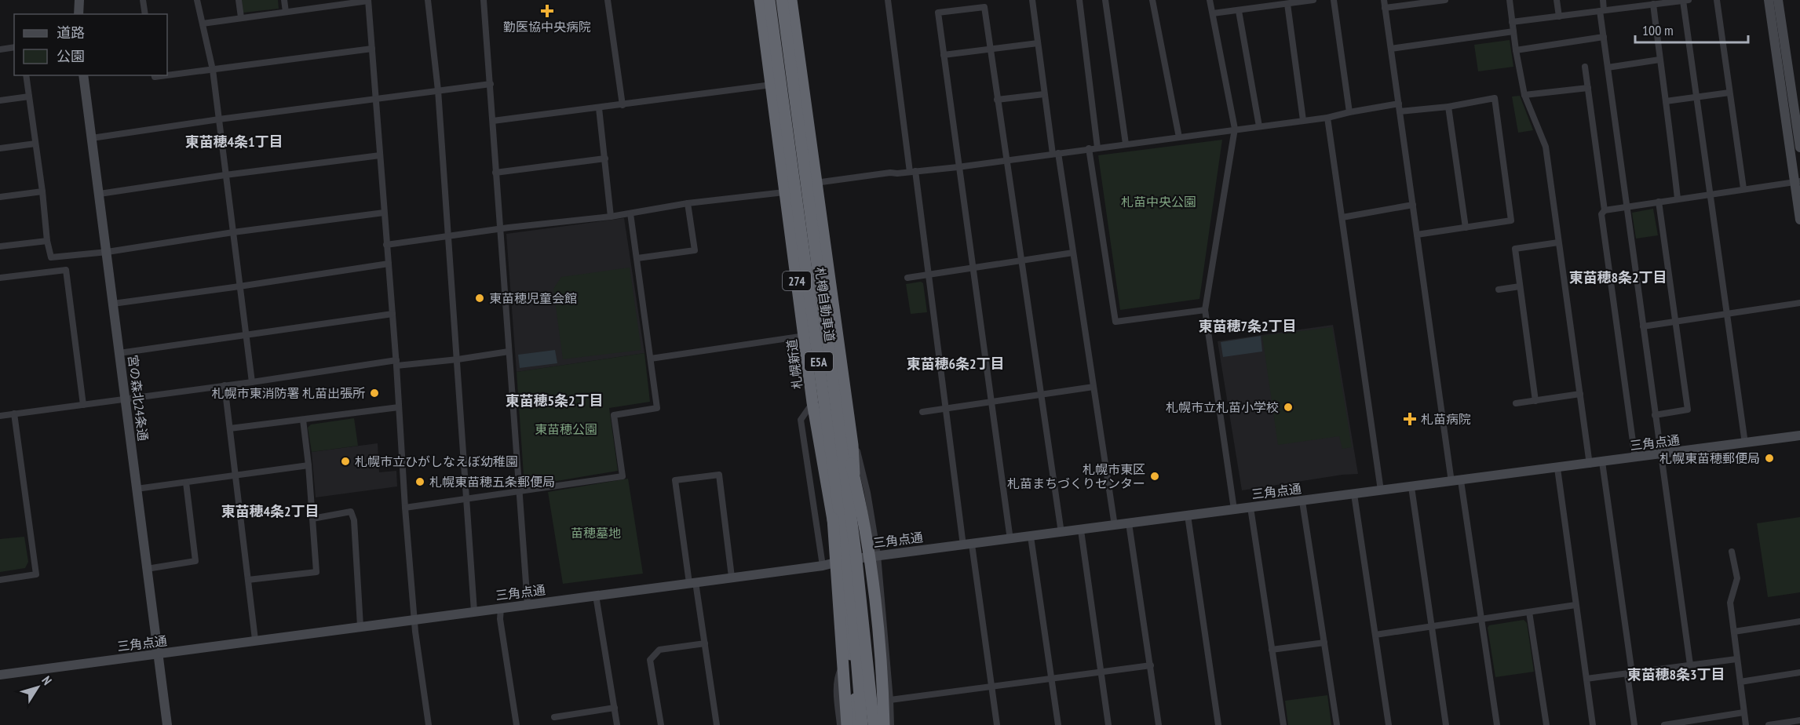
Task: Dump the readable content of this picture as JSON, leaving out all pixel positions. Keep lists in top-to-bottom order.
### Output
{
  "streets": {
    "highway": [
      "274",
      "札樽自動車道",
      "E5A",
      "札幌新道"
    ],
    "street": ["宮の森北24条通", "三角点通"]
  },
  "crossings": [
    ["274", "三角点通"],
    ["札幌新道", "三角点通"],
    ["宮の森北24条通", "三角点通"]
  ],
  "districts": [
    "東苗穂4条1丁目",
    "東苗穂8条2丁目",
    "東苗穂7条2丁目",
    "東苗穂6条2丁目",
    "東苗穂5条2丁目",
    "東苗穂4条2丁目",
    "東苗穂8条3丁目"
  ],
  "parks": ["札苗中央公園", "東苗穂公園", "苗穂墓地"],
  "places": {
    "health": ["勤医協中央病院", "札苗病院"],
    "other": [
      "東苗穂児童会館",
      "札幌市東消防署 札苗出張所",
      "札幌市立札苗小学校",
      "札幌東苗穂郵便局",
      "札幌市立ひがしなえぼ幼稚園",
      "札幌市東区 札苗まちづくりセンター",
      "札幌東苗穂五条郵便局"
    ]
  },
  "legend": ["道路", "公園"],
  "scale_bar": "100 m",
  "north": "top right"
}
